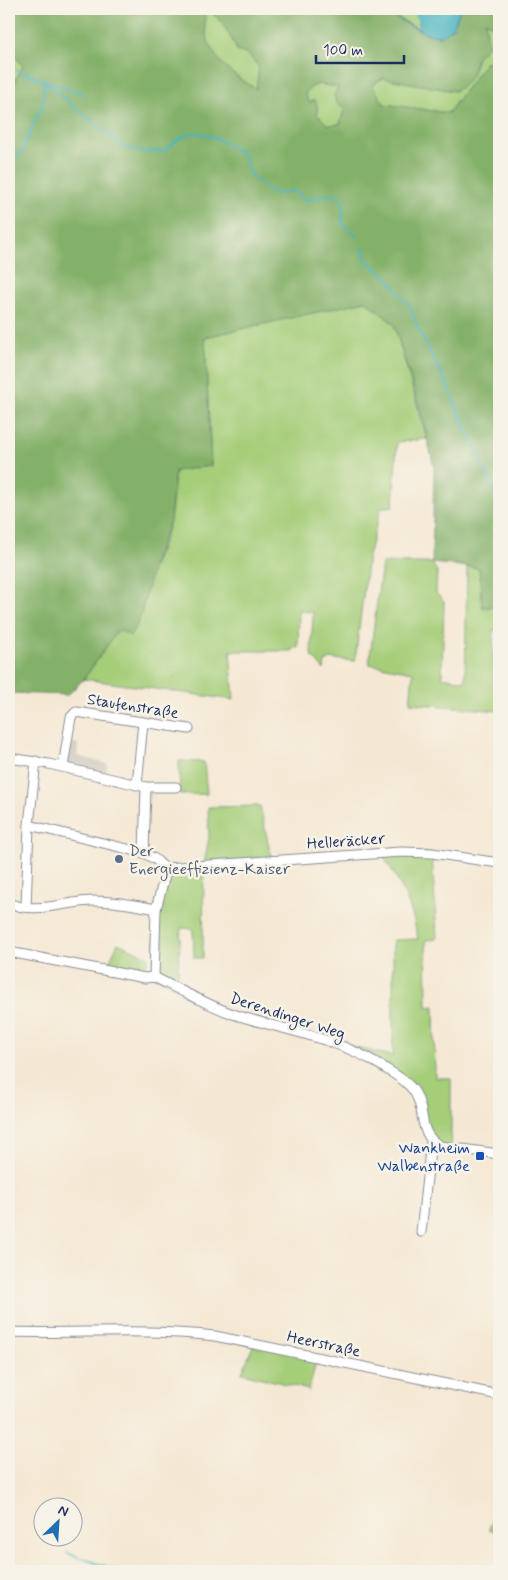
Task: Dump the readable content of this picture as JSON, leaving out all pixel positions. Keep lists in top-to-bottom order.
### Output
{
  "streets": {
    "street": [
      "Staufenstraße",
      "Helleräcker",
      "Derendinger Weg",
      "Heerstraße"
    ]
  },
  "places": {
    "other": ["Der Energieeffizienz-Kaiser"],
    "transit": ["Wankheim Walbenstraße"]
  },
  "scale_bar": "100 m",
  "north": "top right"
}
